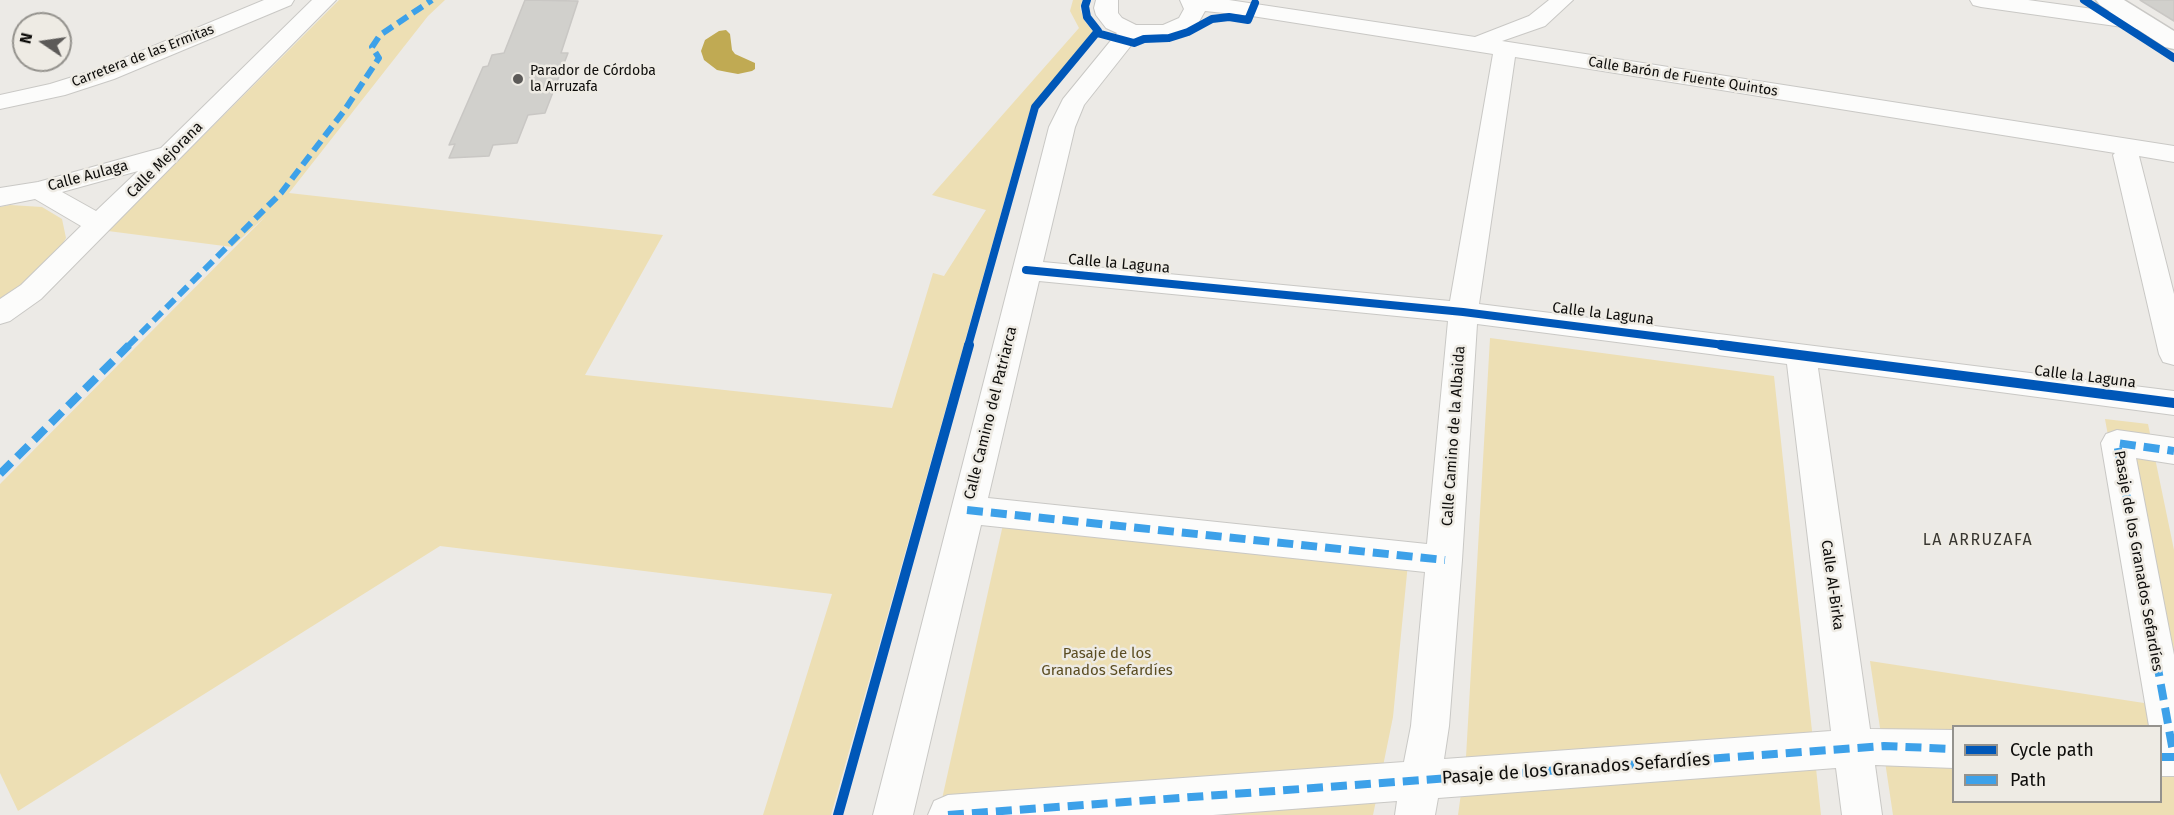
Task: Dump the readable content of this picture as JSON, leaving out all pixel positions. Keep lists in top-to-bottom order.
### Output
{
  "streets": {
    "street": [
      "Carretera de las Ermitas",
      "Calle Barón de Fuente Quintos",
      "Calle Mejorana",
      "Calle Aulaga",
      "Calle la Laguna",
      "Calle Camino del Patriarca",
      "Calle Camino de la Albaida",
      "Pasaje de los Granados Sefardíes",
      "Calle Al-Birka"
    ]
  },
  "crossings": [
    ["Calle Barón de Fuente Quintos", "Calle Camino de la Albaida"],
    ["Calle Mejorana", "Calle Aulaga"],
    ["Calle la Laguna", "Calle Camino del Patriarca"],
    ["Calle la Laguna", "Calle Camino de la Albaida"],
    ["Calle la Laguna", "Calle Al-Birka"],
    ["Calle Camino de la Albaida", "Pasaje de los Granados Sefardíes"],
    ["Pasaje de los Granados Sefardíes", "Calle Al-Birka"]
  ],
  "districts": ["LA ARRUZAFA"],
  "parks": ["Pasaje de los Granados Sefardíes"],
  "places": ["Parador de Córdoba la Arruzafa"],
  "legend": ["Cycle path", "Path"],
  "north": "left"
}
